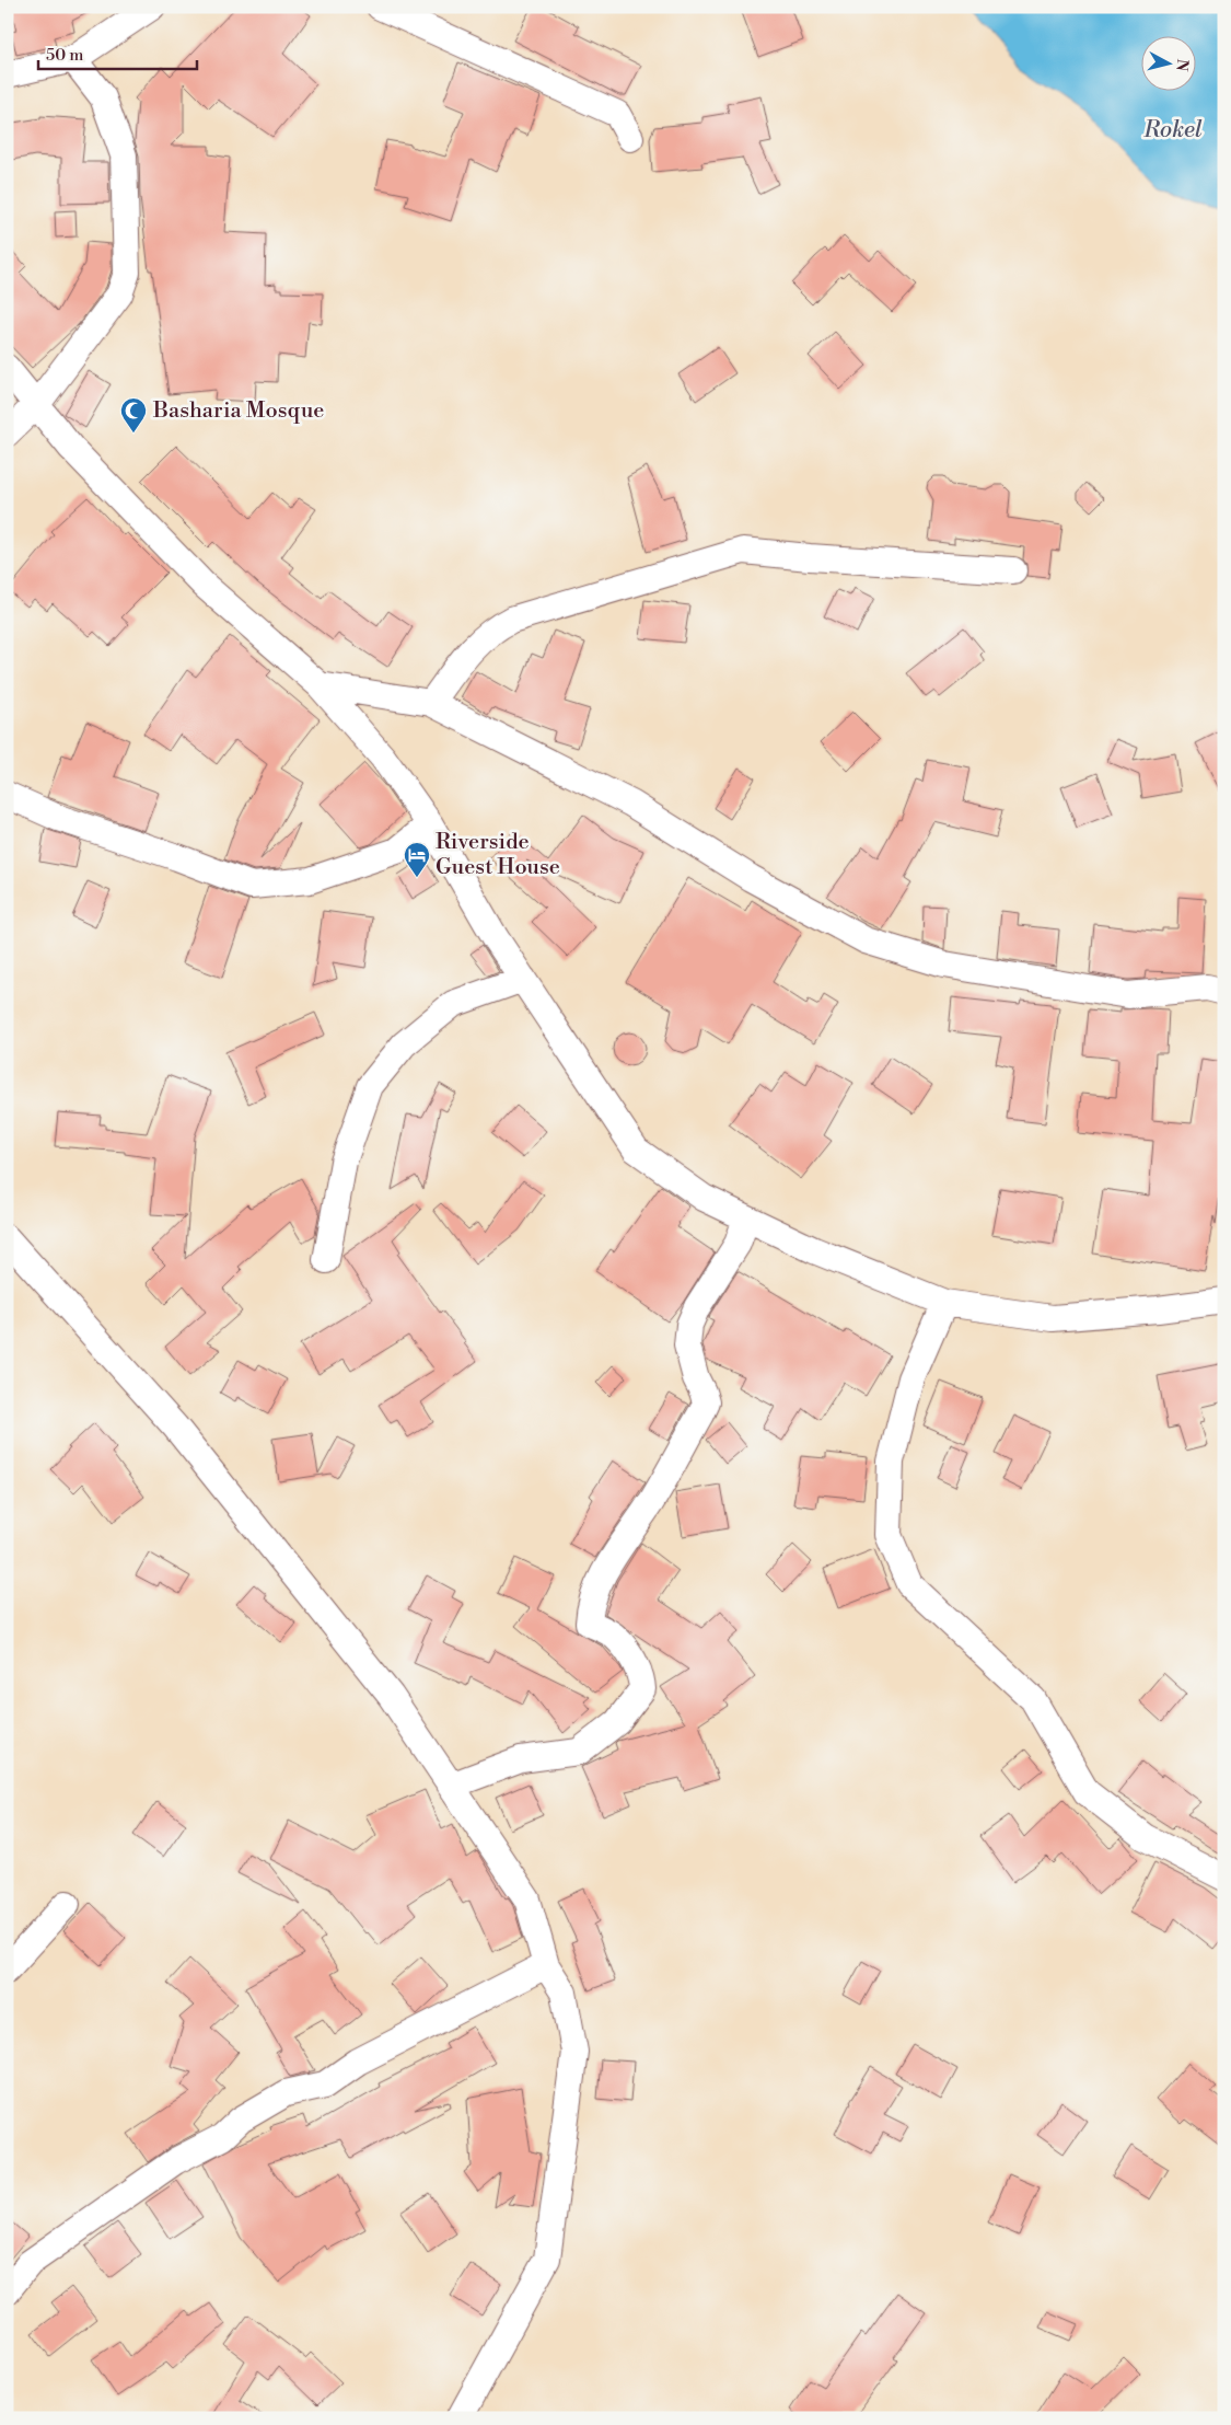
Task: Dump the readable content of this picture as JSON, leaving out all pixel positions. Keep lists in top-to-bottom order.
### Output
{
  "water": ["Rokel"],
  "places": {
    "mosque": ["Basharia Mosque"],
    "hotel": ["Riverside Guest House"]
  },
  "scale_bar": "50 m",
  "north": "right"
}
